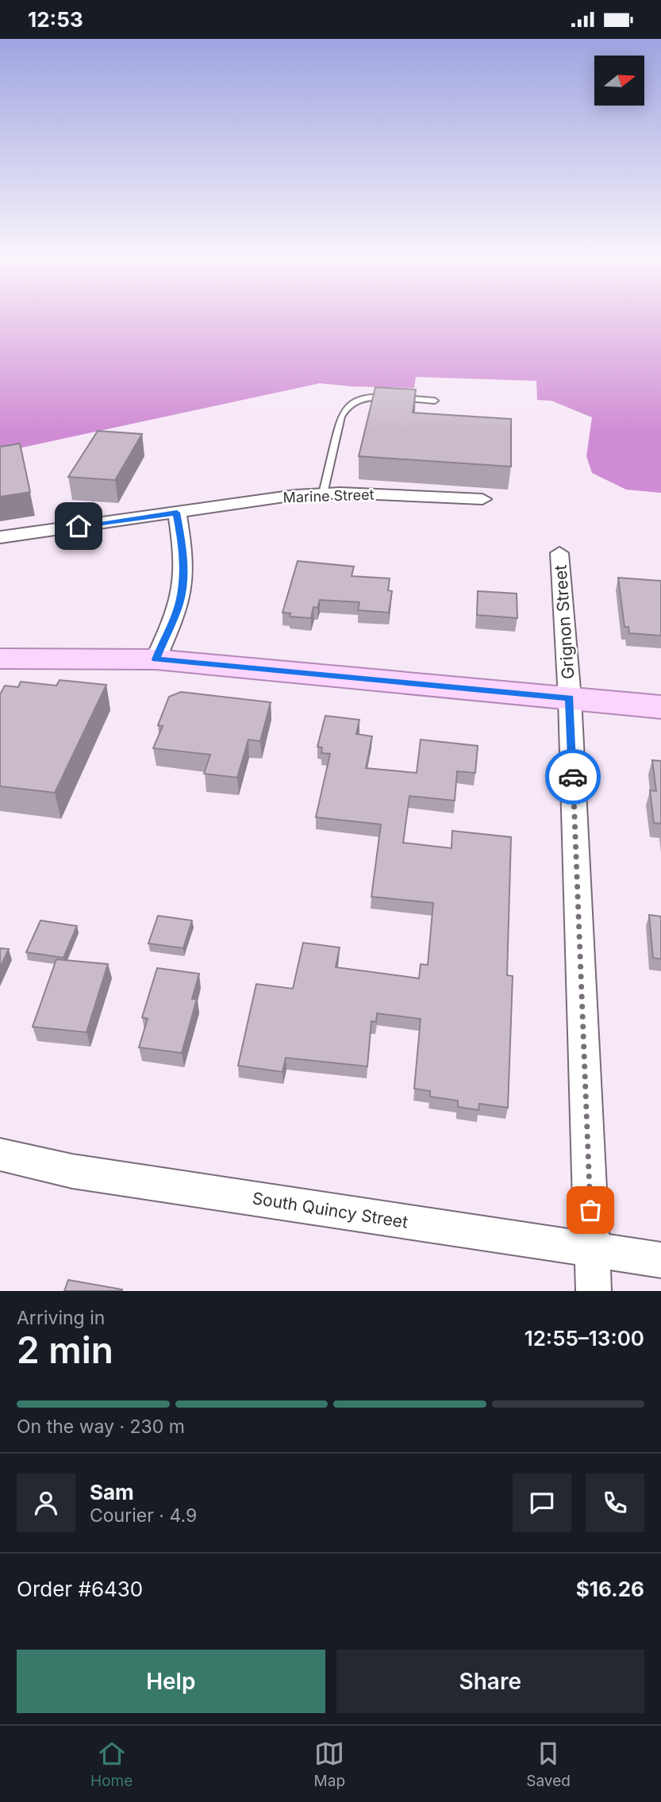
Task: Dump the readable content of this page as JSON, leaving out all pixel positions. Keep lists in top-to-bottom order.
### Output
{
  "streets": {
    "street": ["Marine Street", "Grignon Street", "South Quincy Street"]
  },
  "crossings": [
    ["Grignon Street", "South Quincy Street"]
  ],
  "north": "right",
  "page": {
    "status": "12:53",
    "heading": ["2 min", "Arriving in", "12:55–13:00"],
    "panel": [
      "Sam",
      "Courier · 4.9",
      "Order #6430",
      "$16.26"
    ],
    "bar": "On the way · 230 m",
    "buttons": ["Help", "Share"],
    "tabs": ["Home", "Map", "Saved"]
  }
}
